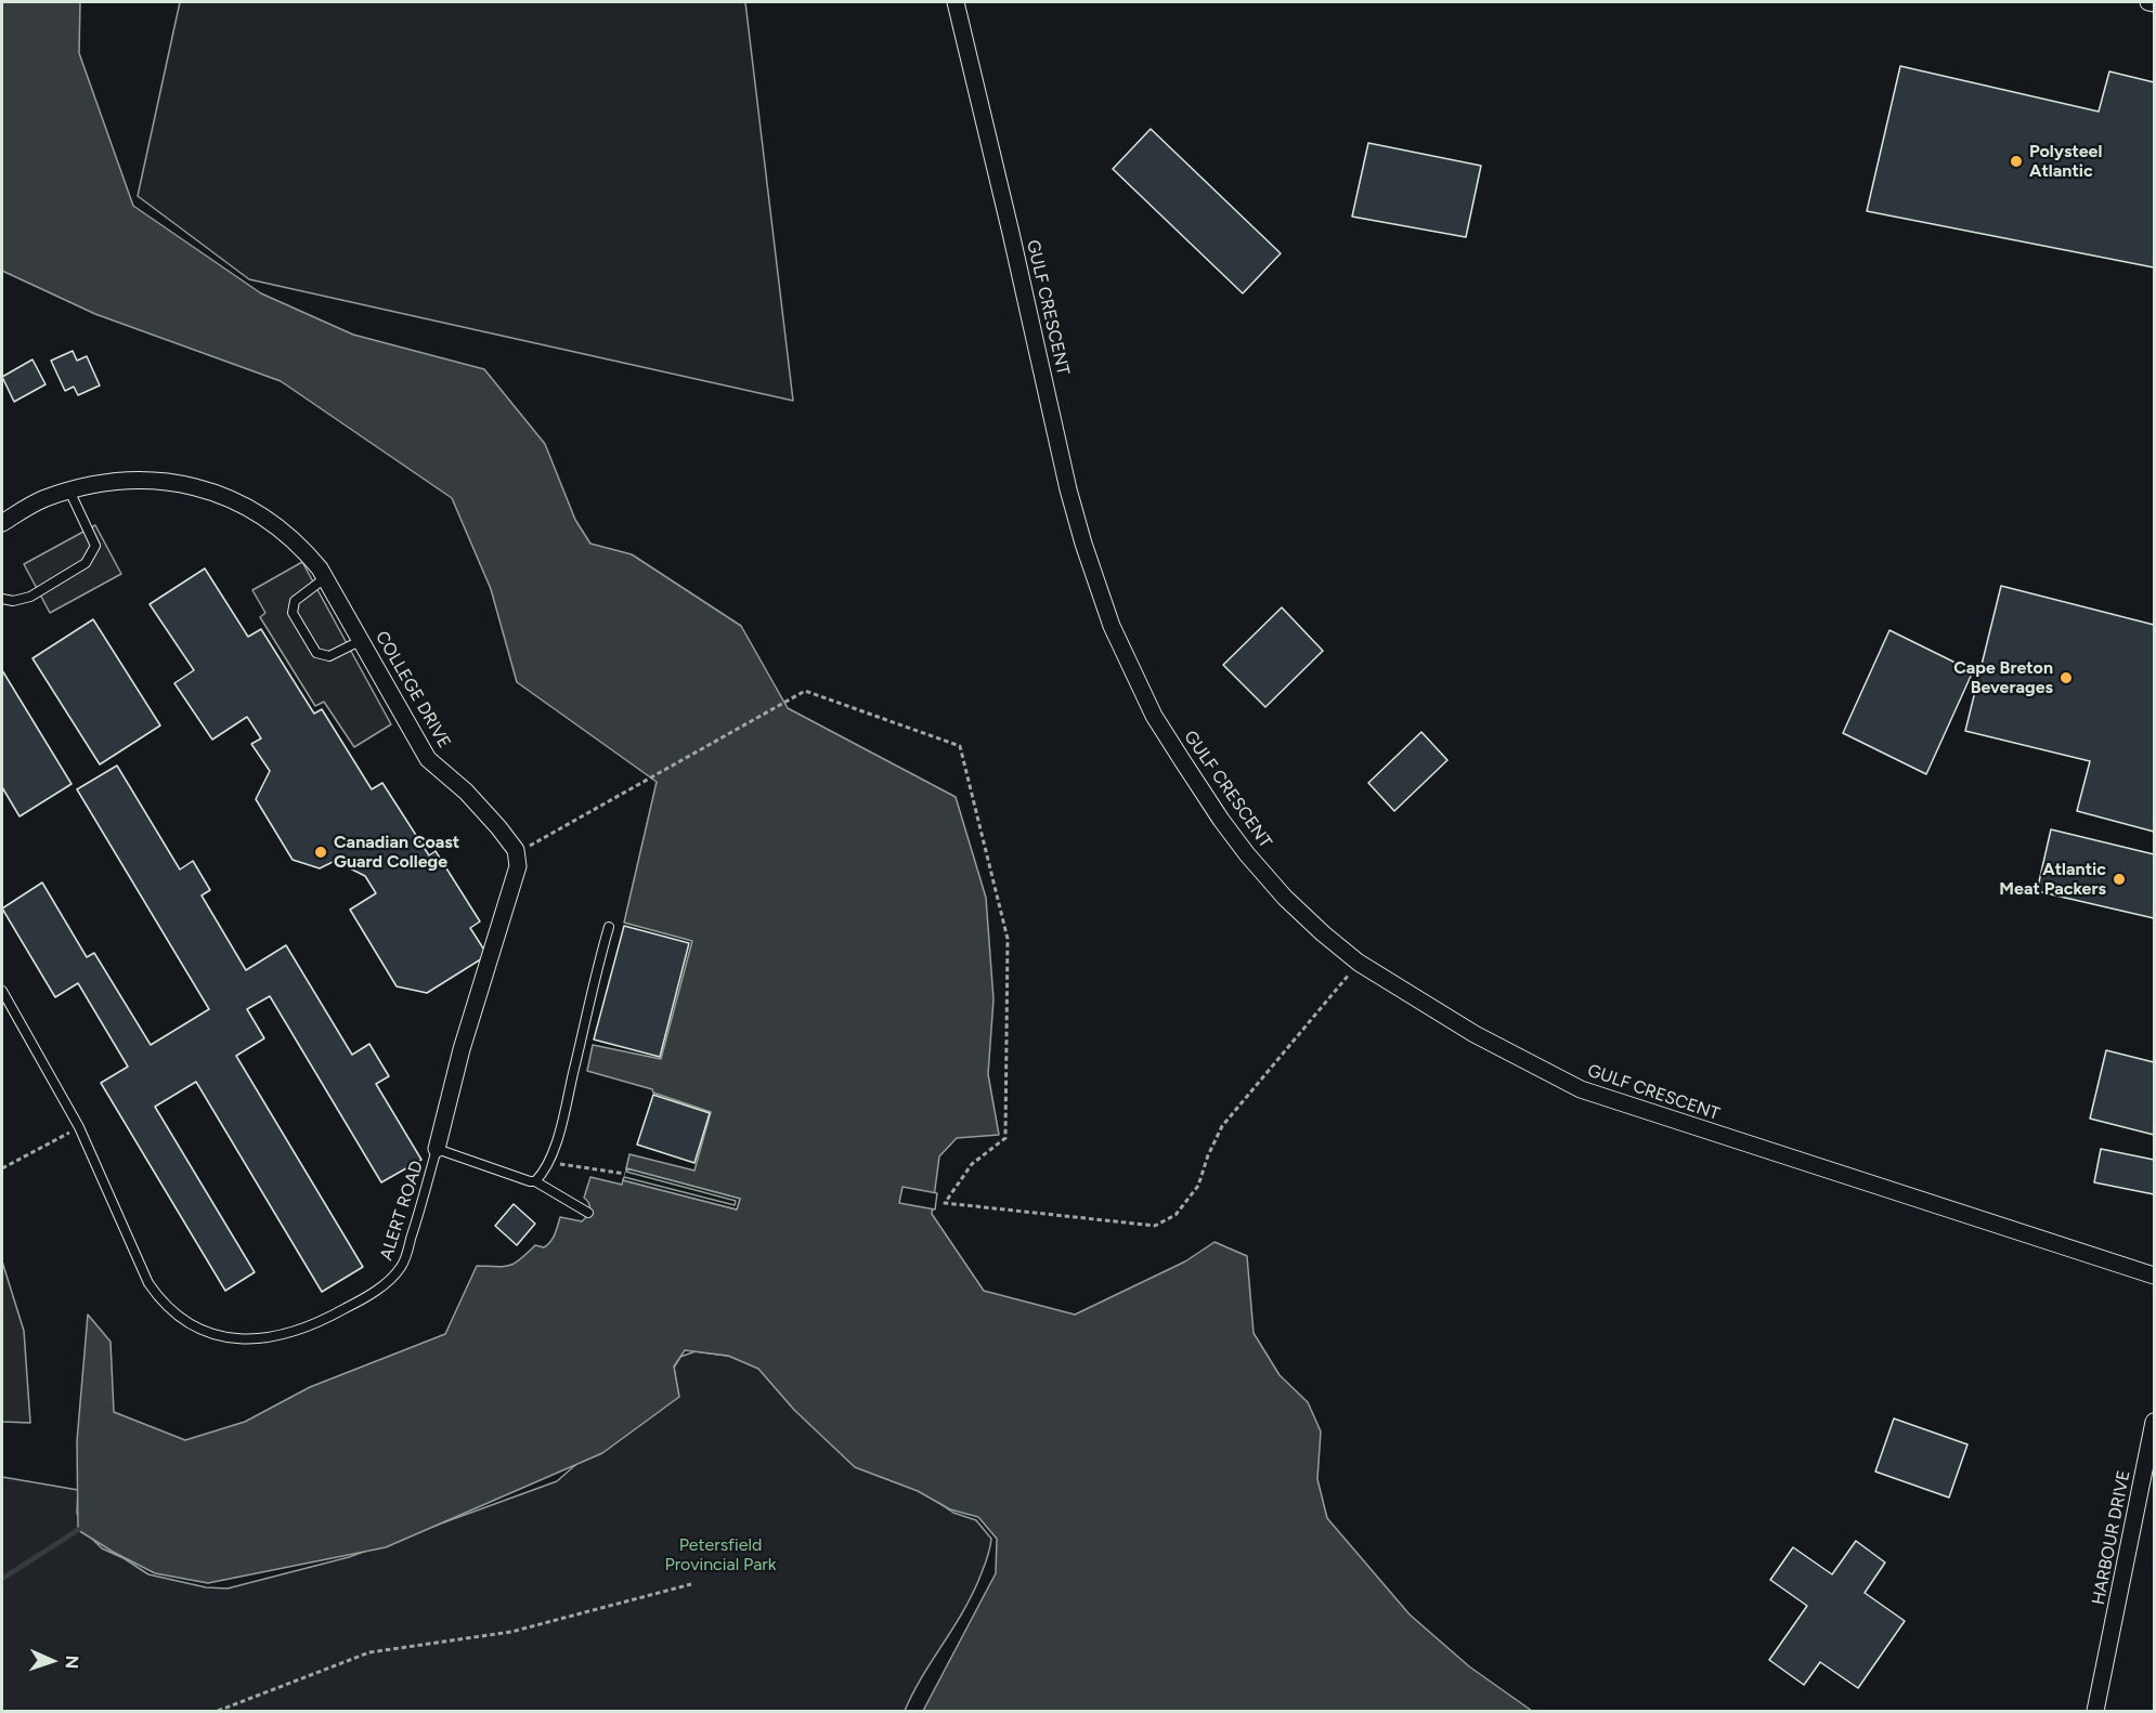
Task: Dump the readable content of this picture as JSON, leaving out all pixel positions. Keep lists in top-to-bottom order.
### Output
{
  "streets": {
    "street": ["GULF CRESCENT", "COLLEGE DRIVE", "HARBOUR DRIVE"],
    "lane": ["ALERT ROAD"]
  },
  "crossings": [
    ["COLLEGE DRIVE", "ALERT ROAD"]
  ],
  "parks": ["Petersfield Provincial Park"],
  "places": [
    "Polysteel Atlantic",
    "Cape Breton Beverages",
    "Canadian Coast Guard College",
    "Atlantic Meat Packers"
  ],
  "north": "right"
}
